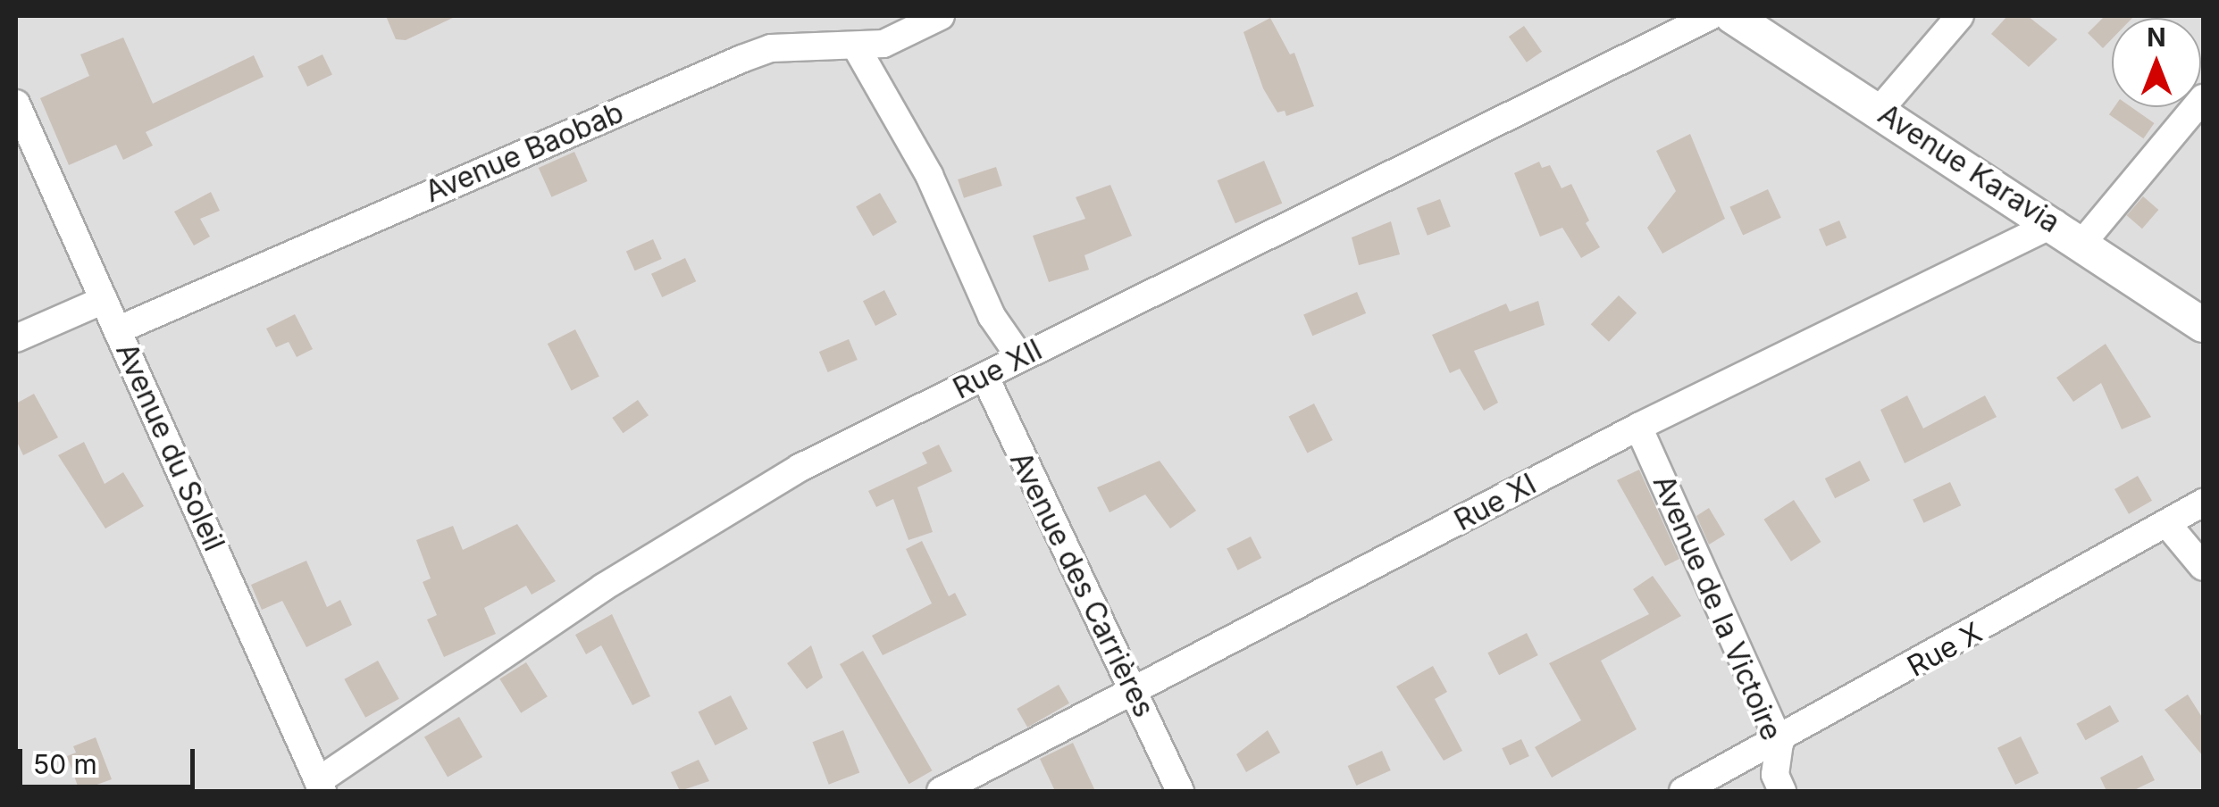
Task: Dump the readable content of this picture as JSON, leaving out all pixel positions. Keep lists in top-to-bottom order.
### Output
{
  "streets": {
    "street": [
      "Avenue Baobab",
      "Avenue Karavia",
      "Rue XII",
      "Avenue du Soleil",
      "Rue XI",
      "Avenue des Carrières",
      "Avenue de la Victoire",
      "Rue X"
    ]
  },
  "crossings": [
    ["Avenue Baobab", "Avenue du Soleil"],
    ["Avenue Karavia", "Rue XI"],
    ["Rue XII", "Avenue du Soleil"],
    ["Rue XII", "Avenue des Carrières"],
    ["Rue XI", "Avenue des Carrières"],
    ["Rue XI", "Avenue de la Victoire"],
    ["Avenue de la Victoire", "Rue X"]
  ],
  "scale_bar": "50 m",
  "north": "top"
}
